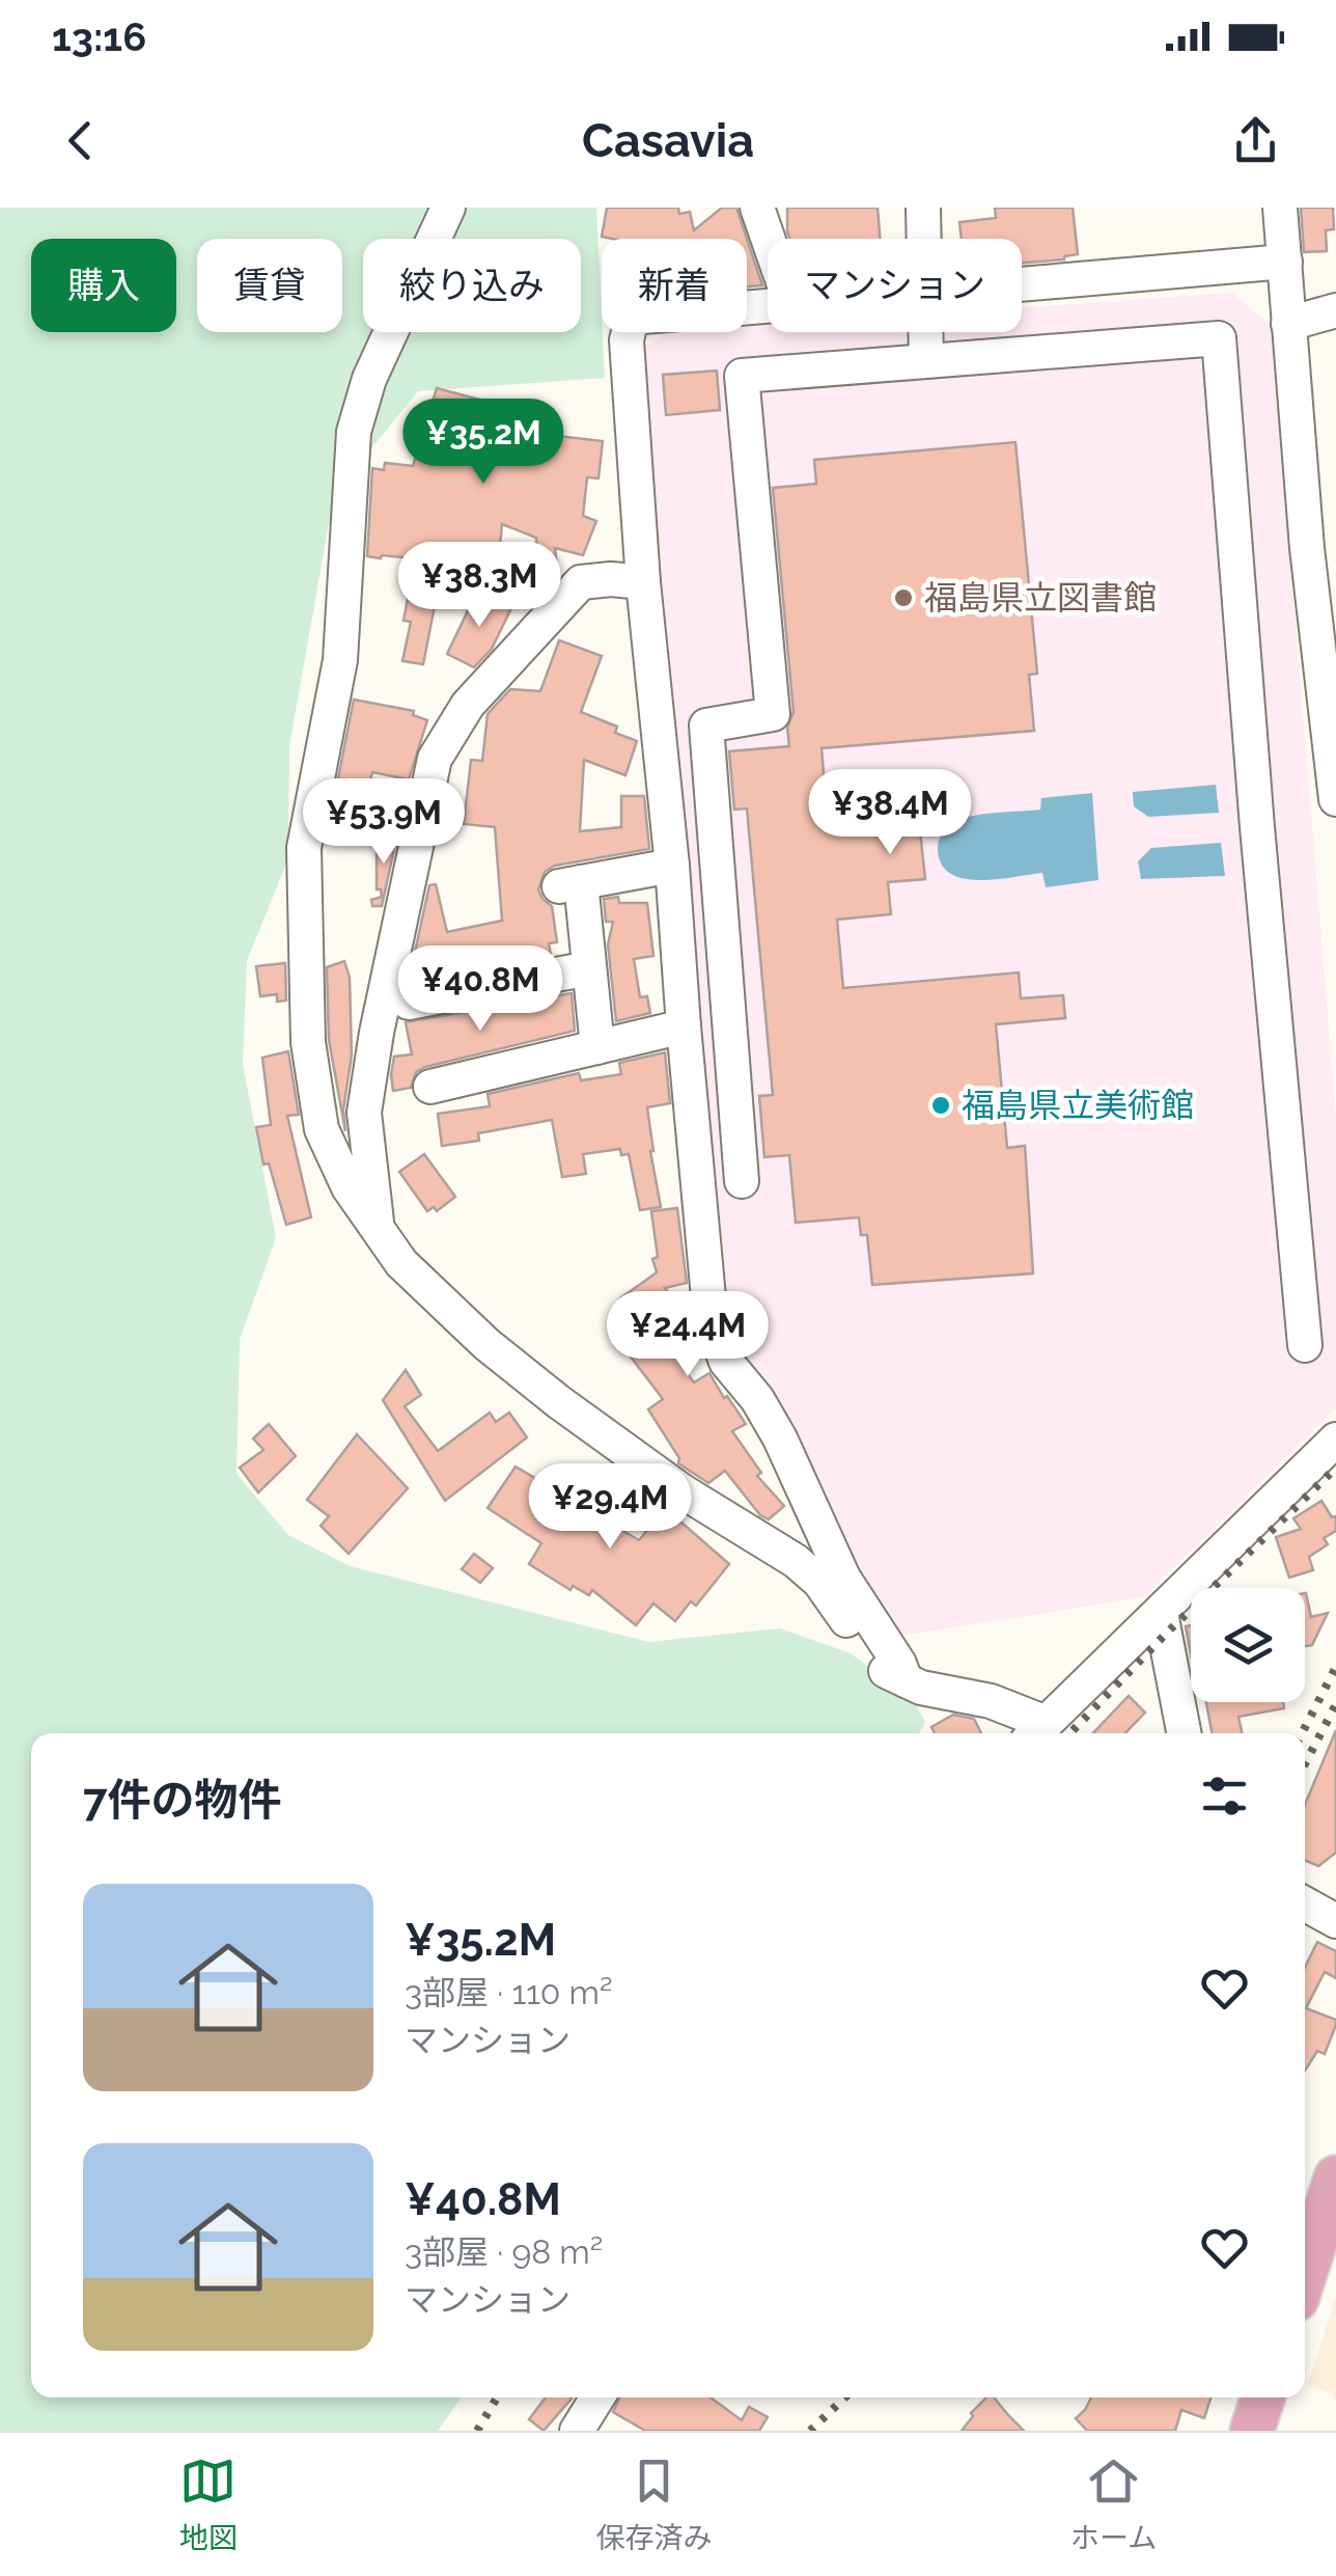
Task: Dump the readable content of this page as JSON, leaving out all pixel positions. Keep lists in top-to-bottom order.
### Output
{
  "places": ["福島県立図書館", "福島県立美術館"],
  "page": {
    "status": "13:16",
    "header": "Casavia",
    "chip": [
      "購入",
      "賃貸",
      "絞り込み",
      "新着",
      "マンション"
    ],
    "price": [
      "¥35.2M",
      "¥38.3M",
      "¥38.4M",
      "¥53.9M",
      "¥40.8M",
      "¥24.4M",
      "¥29.4M"
    ],
    "heading": "7件の物件",
    "list": [
      {
        "name": "¥35.2M",
        "note": "3部屋 · 110 m² · マンション"
      },
      {
        "name": "¥40.8M",
        "note": "3部屋 · 98 m² · マンション"
      }
    ],
    "tabs": ["地図", "保存済み", "ホーム"]
  }
}
